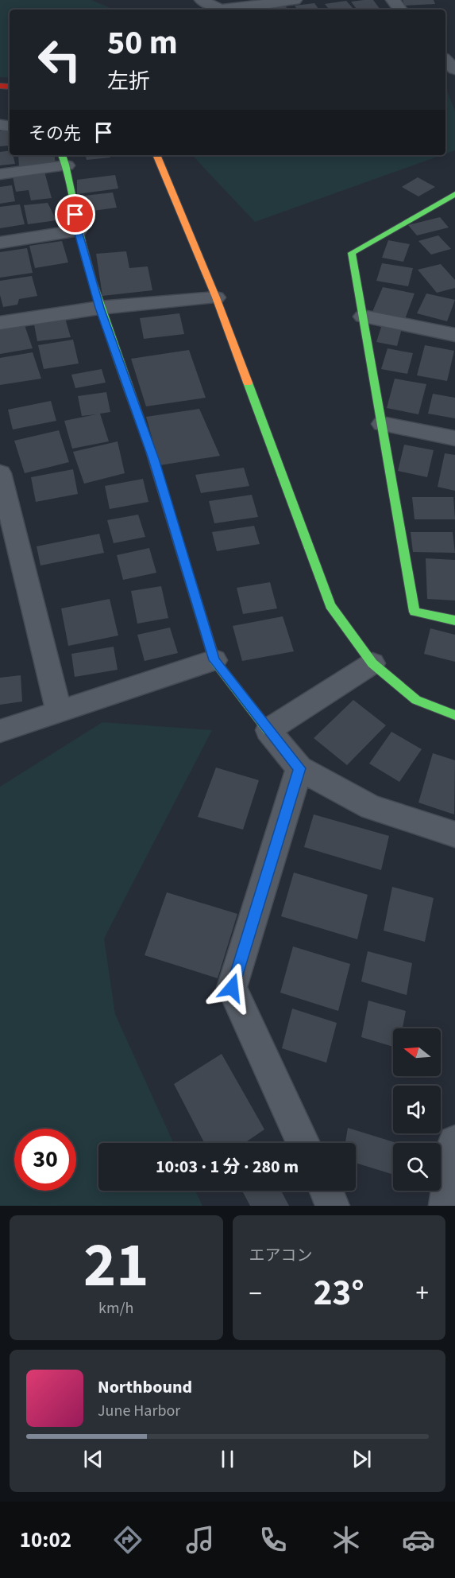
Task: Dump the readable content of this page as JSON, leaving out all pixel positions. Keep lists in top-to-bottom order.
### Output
{
  "north": "left",
  "page": {
    "turn": ["50 m", "左折"],
    "then": "その先",
    "limit": "30",
    "trip": "10:03 · 1 分 · 280 m",
    "tile": [
      ["21", "km/h"],
      "エアコン"
    ],
    "heat": ["−", "23°", "+"],
    "song": ["Northbound", "June Harbor"],
    "tabs": "10:02"
  }
}
